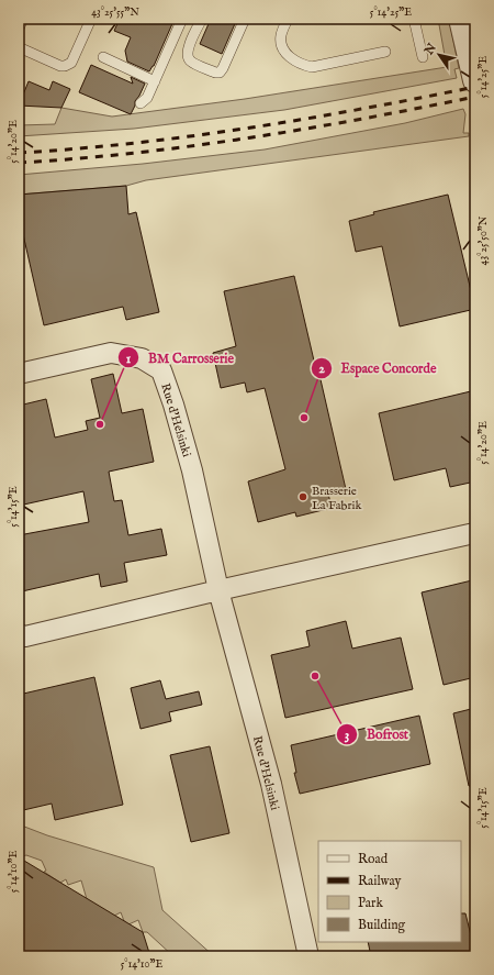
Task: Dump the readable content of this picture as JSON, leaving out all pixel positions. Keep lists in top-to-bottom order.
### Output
{
  "streets": {
    "street": ["Rue d'Helsinki"]
  },
  "places": [
    "Espace Concorde",
    "BM Carrosserie",
    "Brasserie La Fabrik",
    "Bofrost"
  ],
  "legend": [
    "Road",
    "Railway",
    "Park",
    "Building"
  ],
  "north": "top left",
  "coordinates": [
    "43°25'55\"N",
    "5°14'25\"E",
    "5°14'20\"E",
    "43°25'50\"N",
    "5°14'15\"E",
    "5°14'10\"E"
  ]
}
